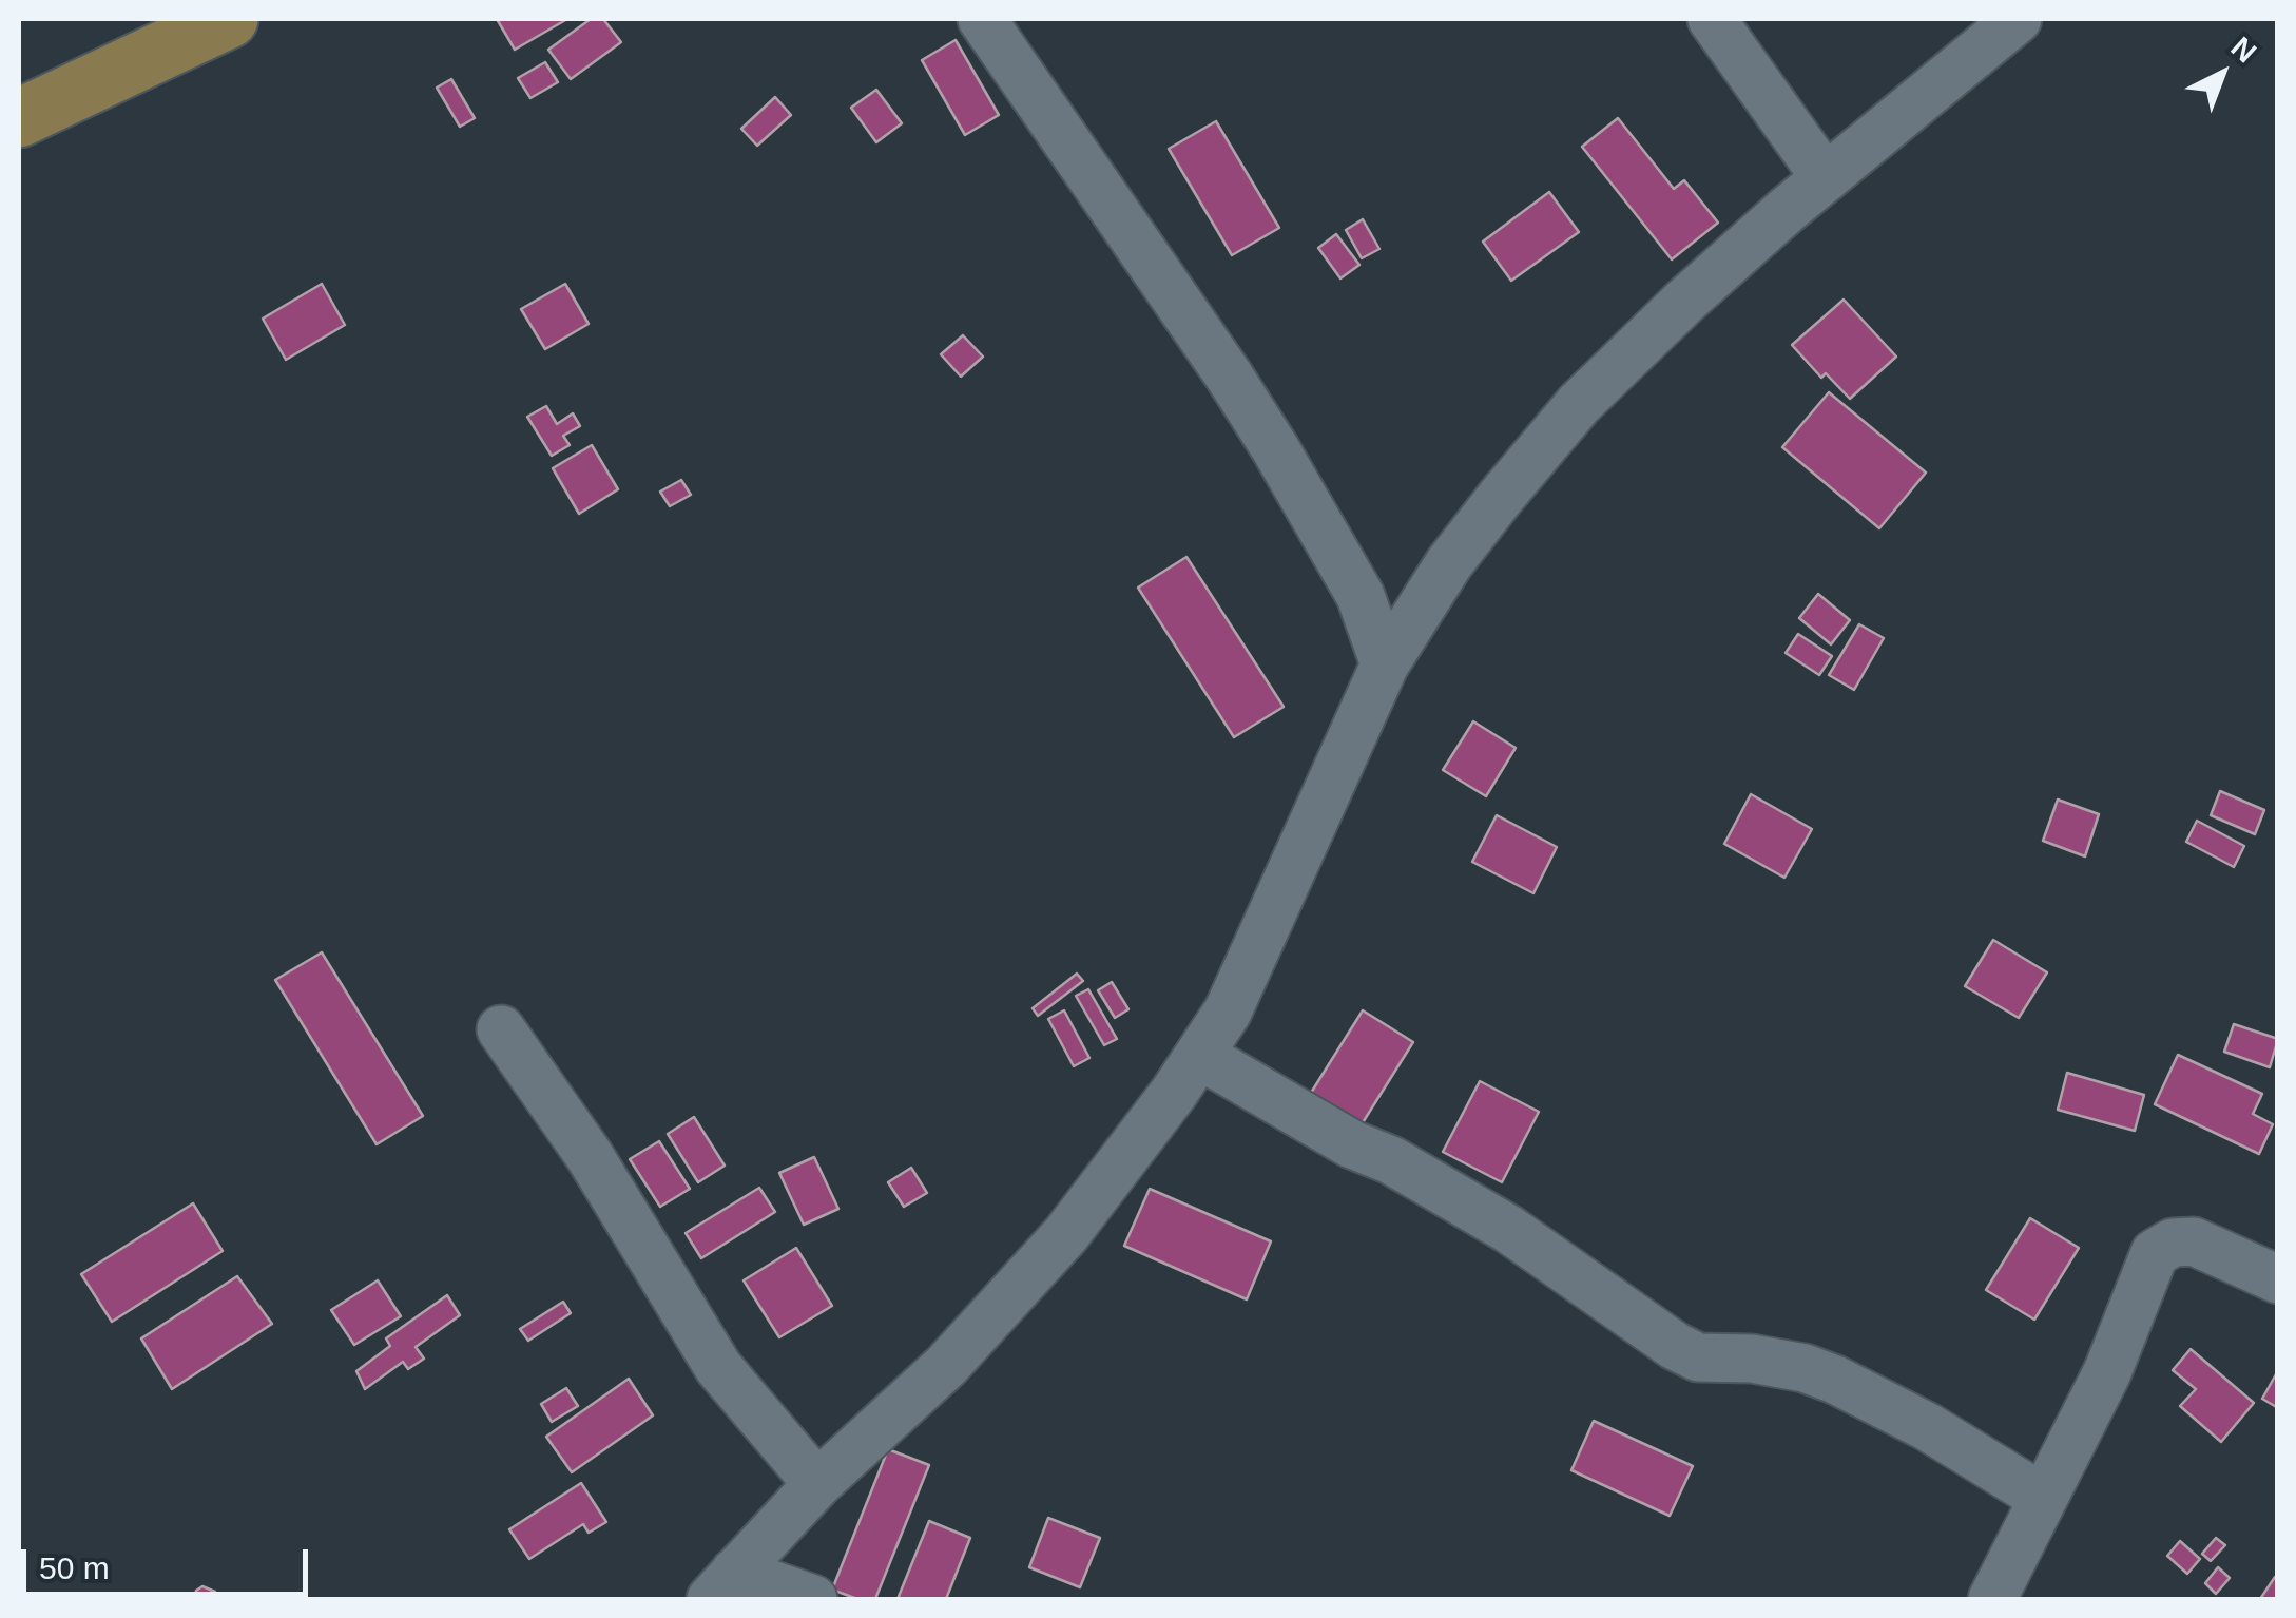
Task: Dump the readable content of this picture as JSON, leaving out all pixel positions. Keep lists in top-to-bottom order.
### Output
{
  "scale_bar": "50 m",
  "north": "top right"
}
